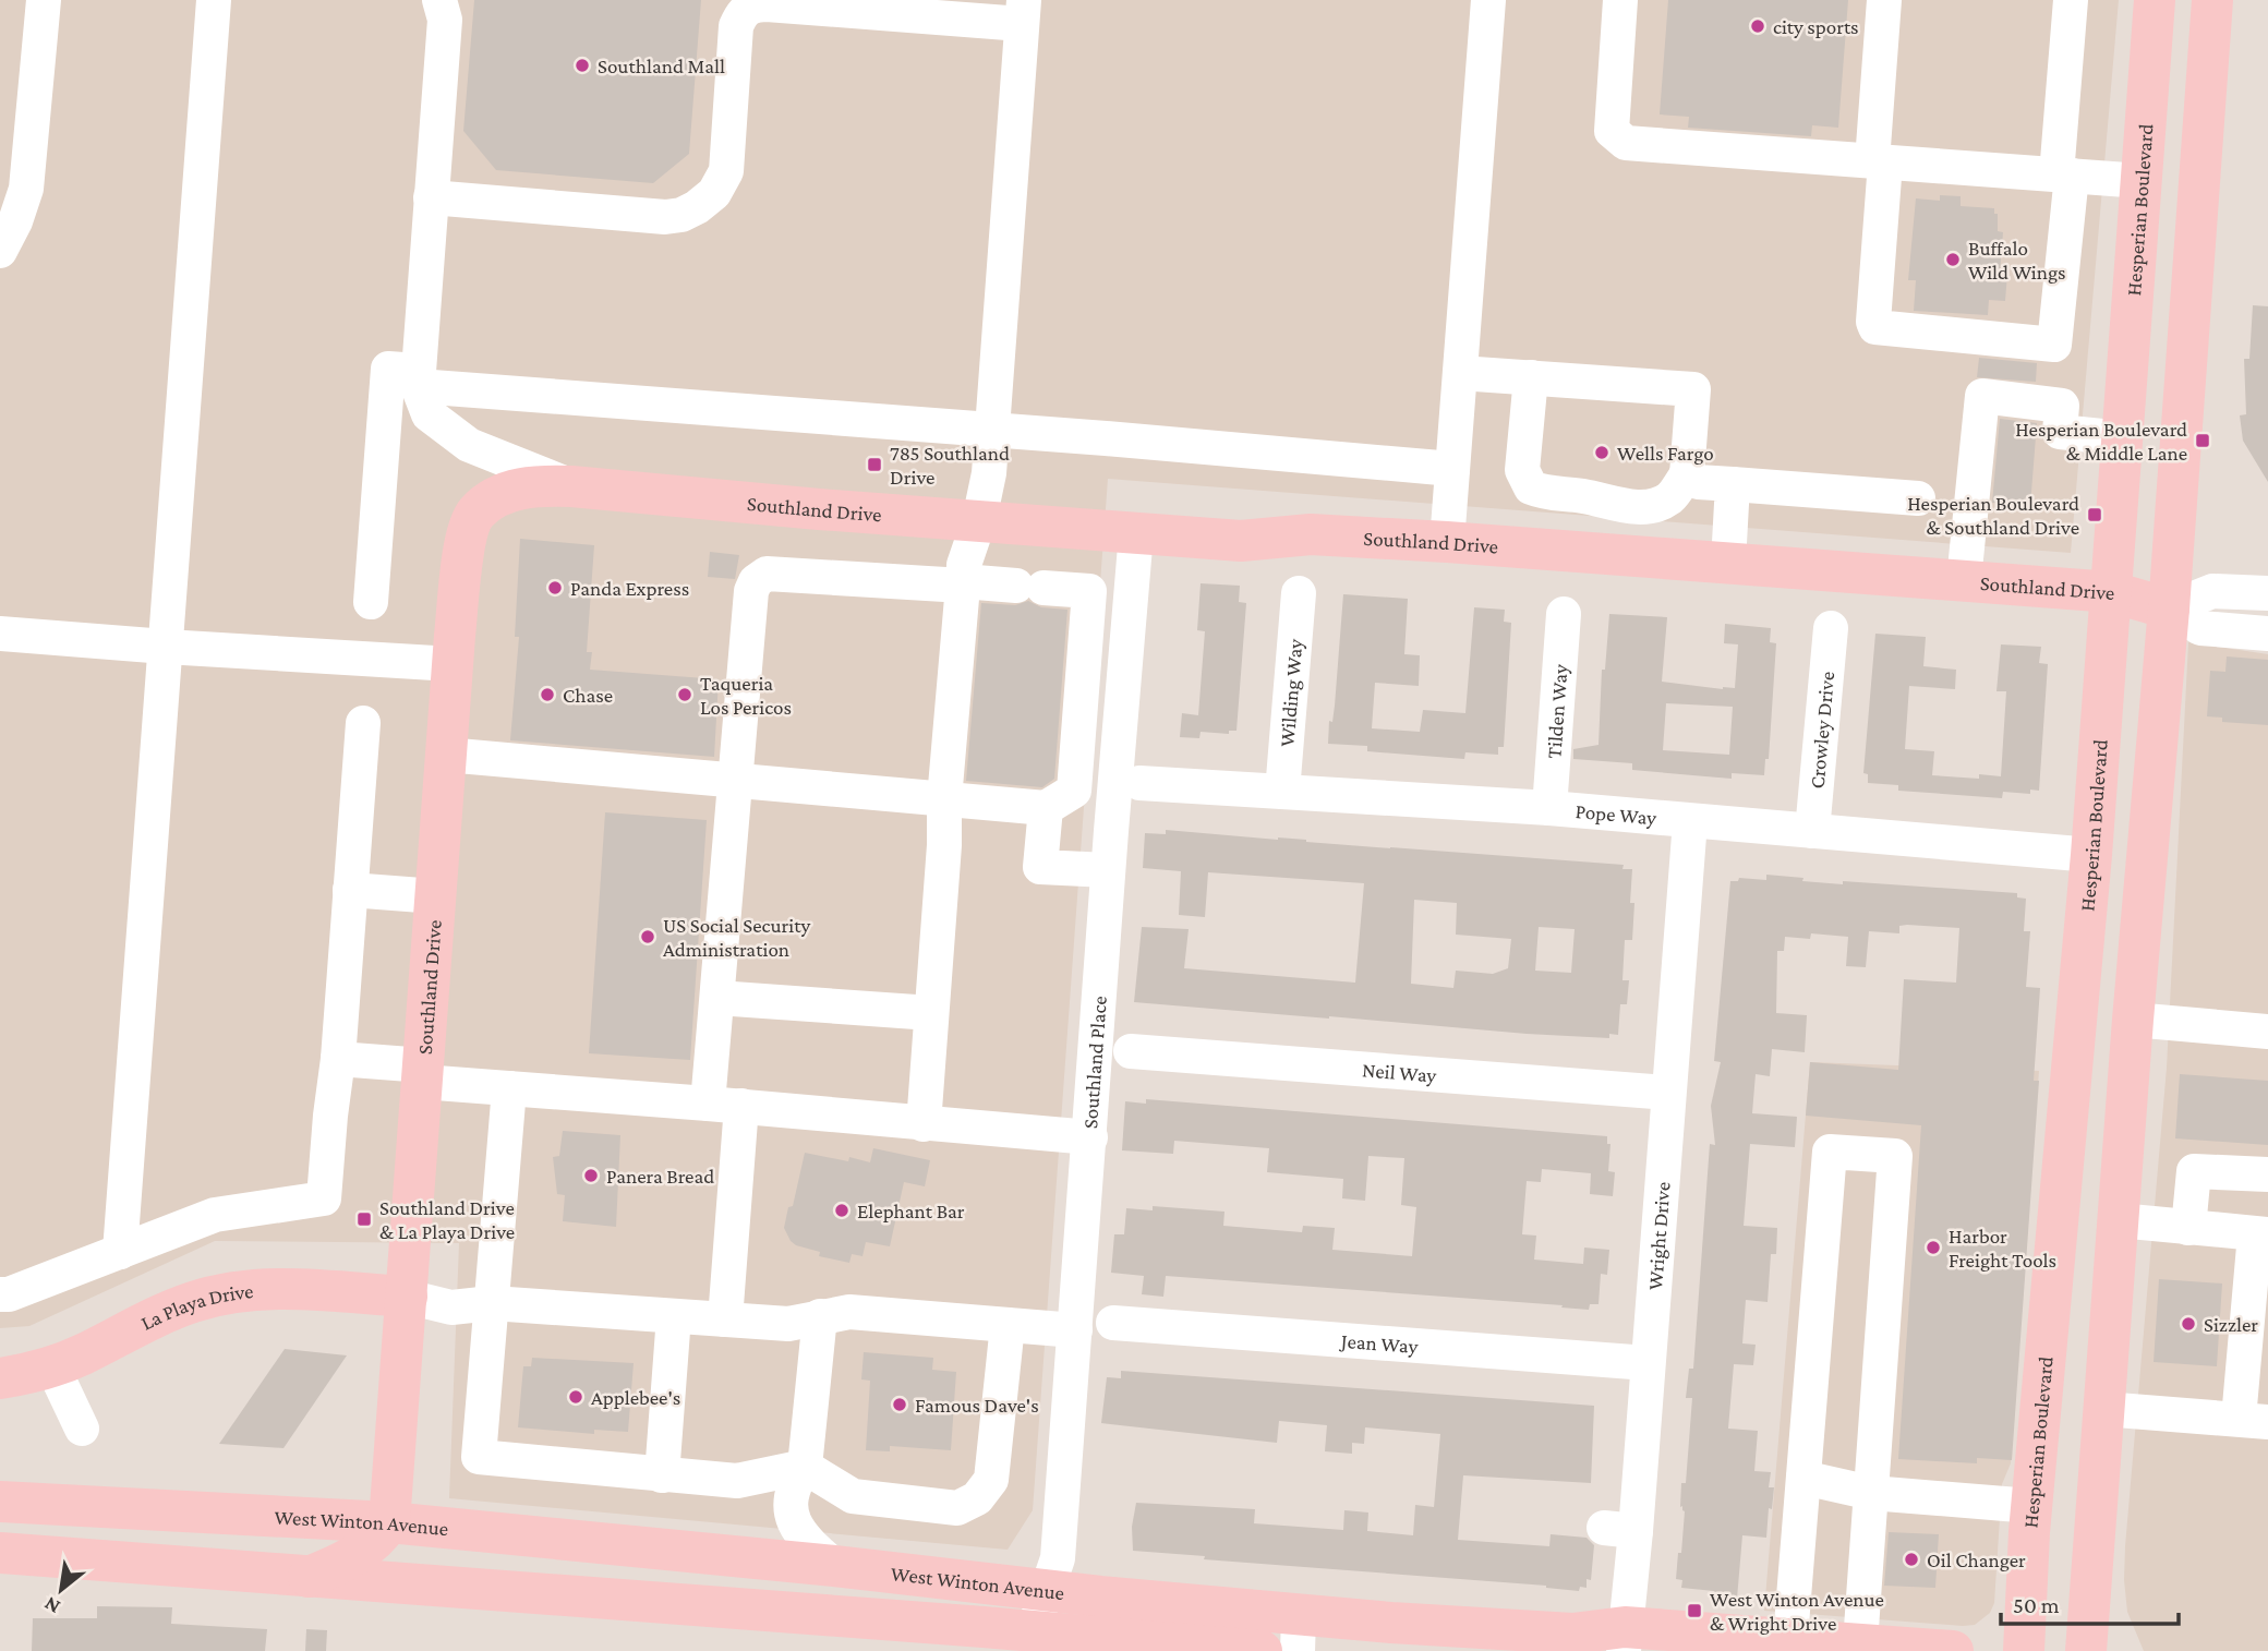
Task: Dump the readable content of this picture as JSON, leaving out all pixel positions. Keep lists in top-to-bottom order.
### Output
{
  "streets": {
    "main road": [
      "Hesperian Boulevard",
      "Southland Drive",
      "La Playa Drive",
      "West Winton Avenue"
    ],
    "street": [
      "Wilding Way",
      "Tilden Way",
      "Crowley Drive",
      "Pope Way",
      "Southland Place",
      "Neil Way",
      "Wright Drive",
      "Jean Way"
    ]
  },
  "crossings": [
    ["Hesperian Boulevard", "Southland Drive"],
    ["Hesperian Boulevard", "Pope Way"],
    ["Southland Drive", "Southland Place"],
    ["Southland Drive", "La Playa Drive"],
    ["Southland Drive", "West Winton Avenue"],
    ["Wilding Way", "Pope Way"],
    ["Tilden Way", "Pope Way"],
    ["Crowley Drive", "Pope Way"],
    ["Pope Way", "Wright Drive"],
    ["Southland Place", "West Winton Avenue"],
    ["Neil Way", "Wright Drive"],
    ["Wright Drive", "Jean Way"],
    ["Wright Drive", "West Winton Avenue"]
  ],
  "places": {
    "other": [
      "city sports",
      "Southland Mall",
      "Buffalo Wild Wings",
      "Wells Fargo",
      "Panda Express",
      "Chase",
      "Taqueria Los Pericos",
      "US Social Security Administration",
      "Panera Bread",
      "Elephant Bar",
      "Harbor Freight Tools",
      "Sizzler",
      "Applebee's",
      "Famous Dave's",
      "Oil Changer"
    ],
    "transit": [
      "Hesperian Boulevard & Middle Lane",
      "785 Southland Drive",
      "Hesperian Boulevard & Southland Drive",
      "Southland Drive & La Playa Drive",
      "West Winton Avenue & Wright Drive"
    ]
  },
  "scale_bar": "50 m",
  "north": "bottom left"
}
